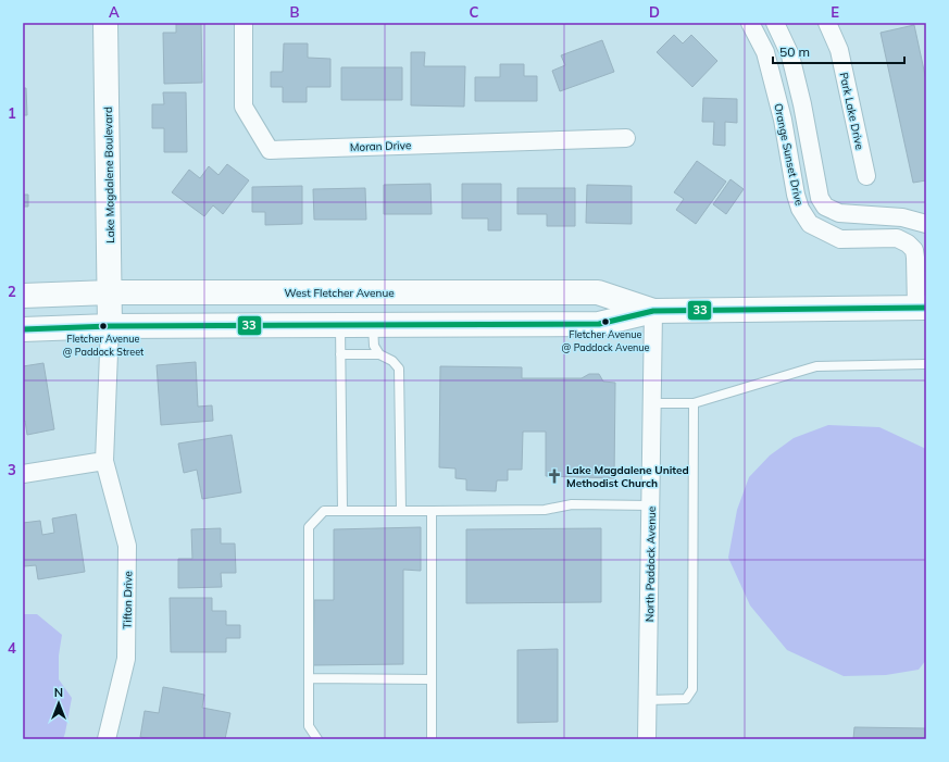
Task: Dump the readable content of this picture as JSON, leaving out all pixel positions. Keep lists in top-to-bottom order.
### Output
{
  "streets": {
    "main road": ["Lake Magdalene Boulevard", "West Fletcher Avenue"],
    "street": [
      "Park Lake Drive",
      "Moran Drive",
      "Orange Sunset Drive",
      "North Paddock Avenue",
      "Tifton Drive"
    ]
  },
  "crossings": [
    ["Orange Sunset Drive", "West Fletcher Avenue"],
    ["Lake Magdalene Boulevard", "West Fletcher Avenue"],
    ["Lake Magdalene Boulevard", "Tifton Drive"],
    ["West Fletcher Avenue", "North Paddock Avenue"],
    ["West Fletcher Avenue", "Tifton Drive"]
  ],
  "places": {
    "other": ["Fletcher Avenue @ Paddock Avenue", "Fletcher Avenue @ Paddock Street"],
    "church": ["Lake Magdalene United Methodist Church"]
  },
  "lines": ["transit line 33"],
  "scale_bar": "50 m",
  "north": "top",
  "grid": {
    "columns": [
      "A",
      "B",
      "C",
      "D",
      "E"
    ],
    "rows": [
      "1",
      "2",
      "3",
      "4"
    ]
  }
}
